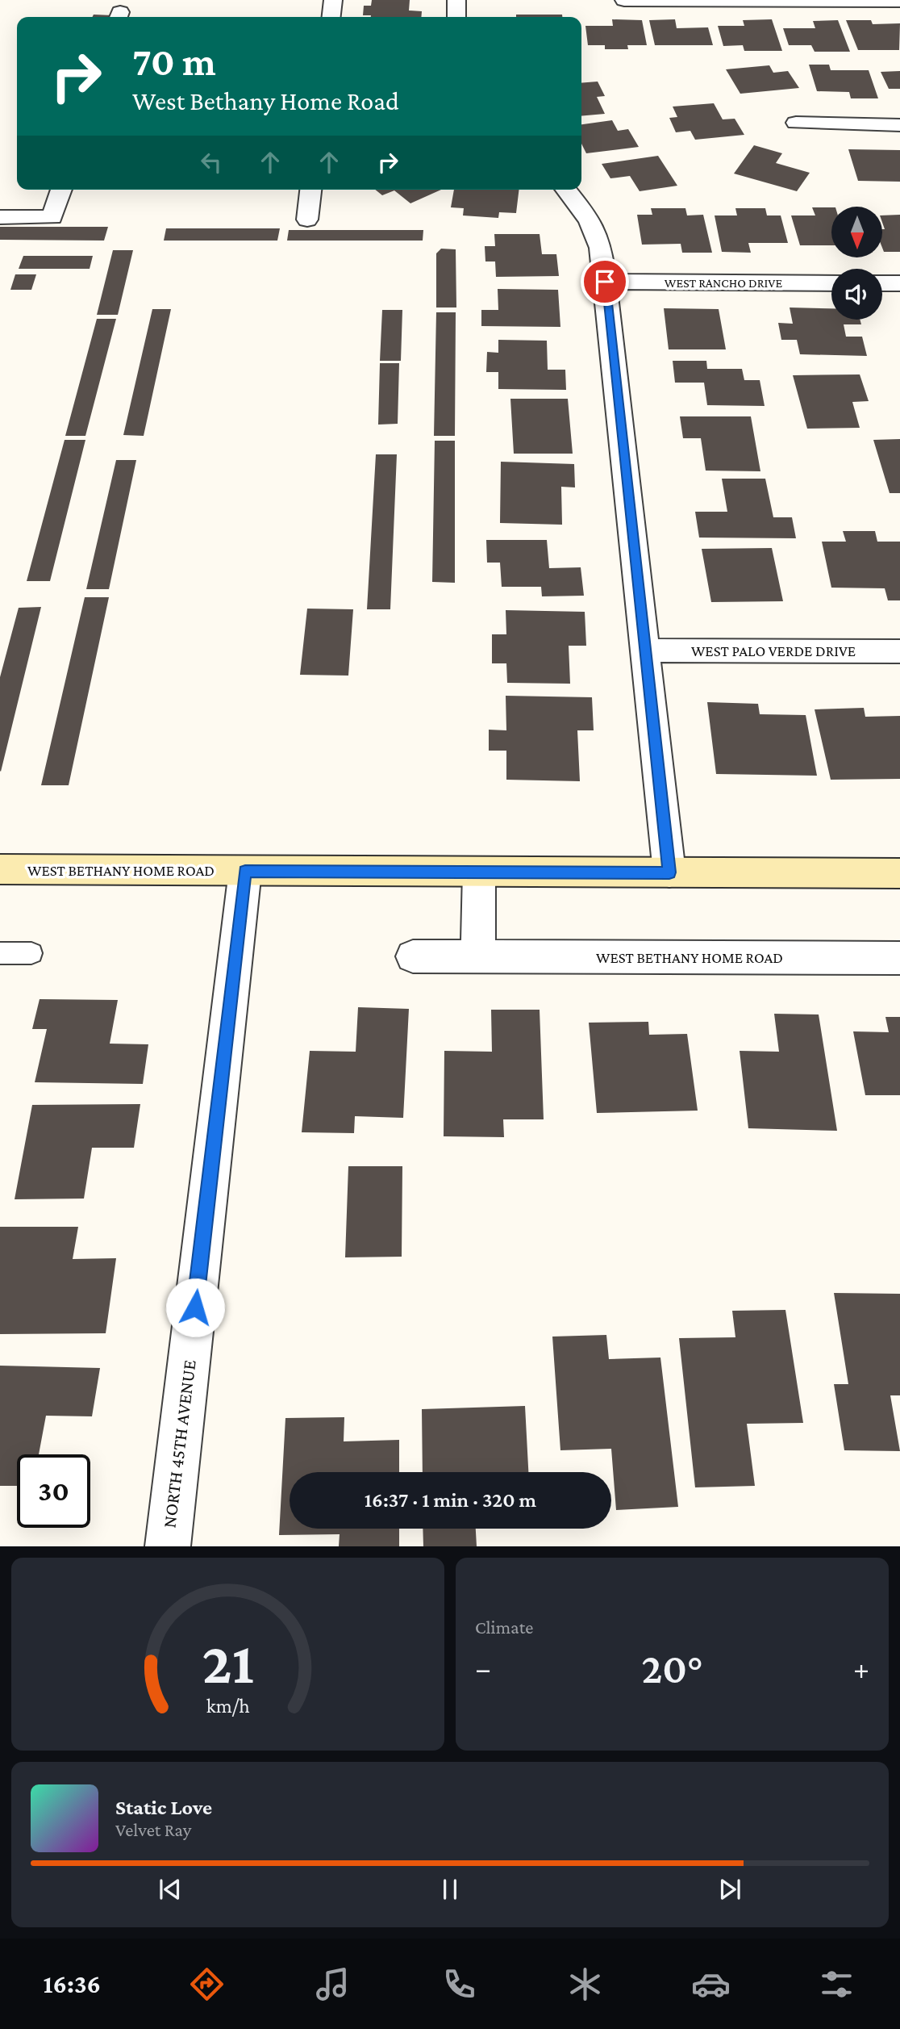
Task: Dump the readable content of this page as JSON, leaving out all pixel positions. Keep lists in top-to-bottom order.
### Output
{
  "streets": {
    "main road": ["WEST BETHANY HOME ROAD"],
    "street": ["WEST RANCHO DRIVE", "WEST PALO VERDE DRIVE", "NORTH 45TH AVENUE"]
  },
  "crossings": [
    ["WEST BETHANY HOME ROAD", "NORTH 45TH AVENUE"]
  ],
  "north": "bottom",
  "page": {
    "turn": ["70 m", "West Bethany Home Road"],
    "limit": "30",
    "trip": "16:37 · 1 min · 320 m",
    "tile": "Climate",
    "heat": ["−", "20°", "+"],
    "song": ["Static Love", "Velvet Ray"],
    "tabs": "16:36",
    "gauge": ["21", "km/h"]
  }
}
